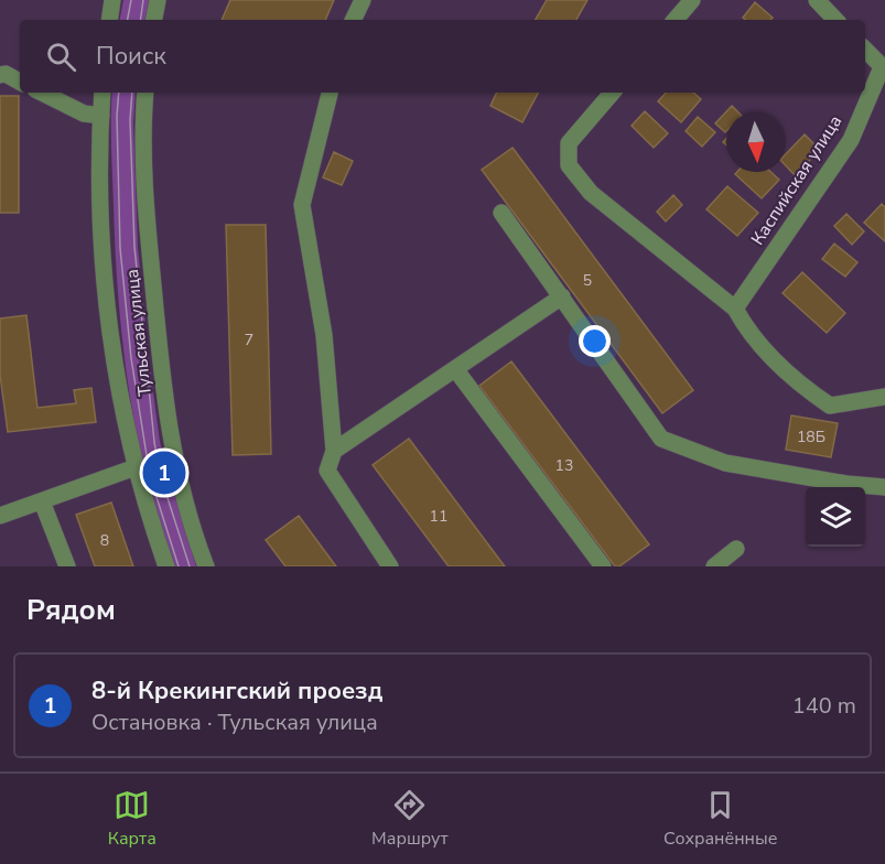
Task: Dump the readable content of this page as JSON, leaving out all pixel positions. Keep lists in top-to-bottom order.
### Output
{
  "streets": {
    "street": ["Каспийская улица", "Тульская улица"]
  },
  "house_numbers": [
    "5",
    "7",
    "18Б",
    "13",
    "11",
    "8"
  ],
  "north": "bottom",
  "page": {
    "search": "Поиск",
    "pins": "1",
    "heading": "Рядом",
    "list": [
      {
        "mark": "1",
        "name": "8-й Крекингский проезд",
        "note": "Остановка · Тульская улица",
        "value": "140 m"
      }
    ],
    "nav": ["Карта", "Маршрут", "Сохранённые"]
  }
}
